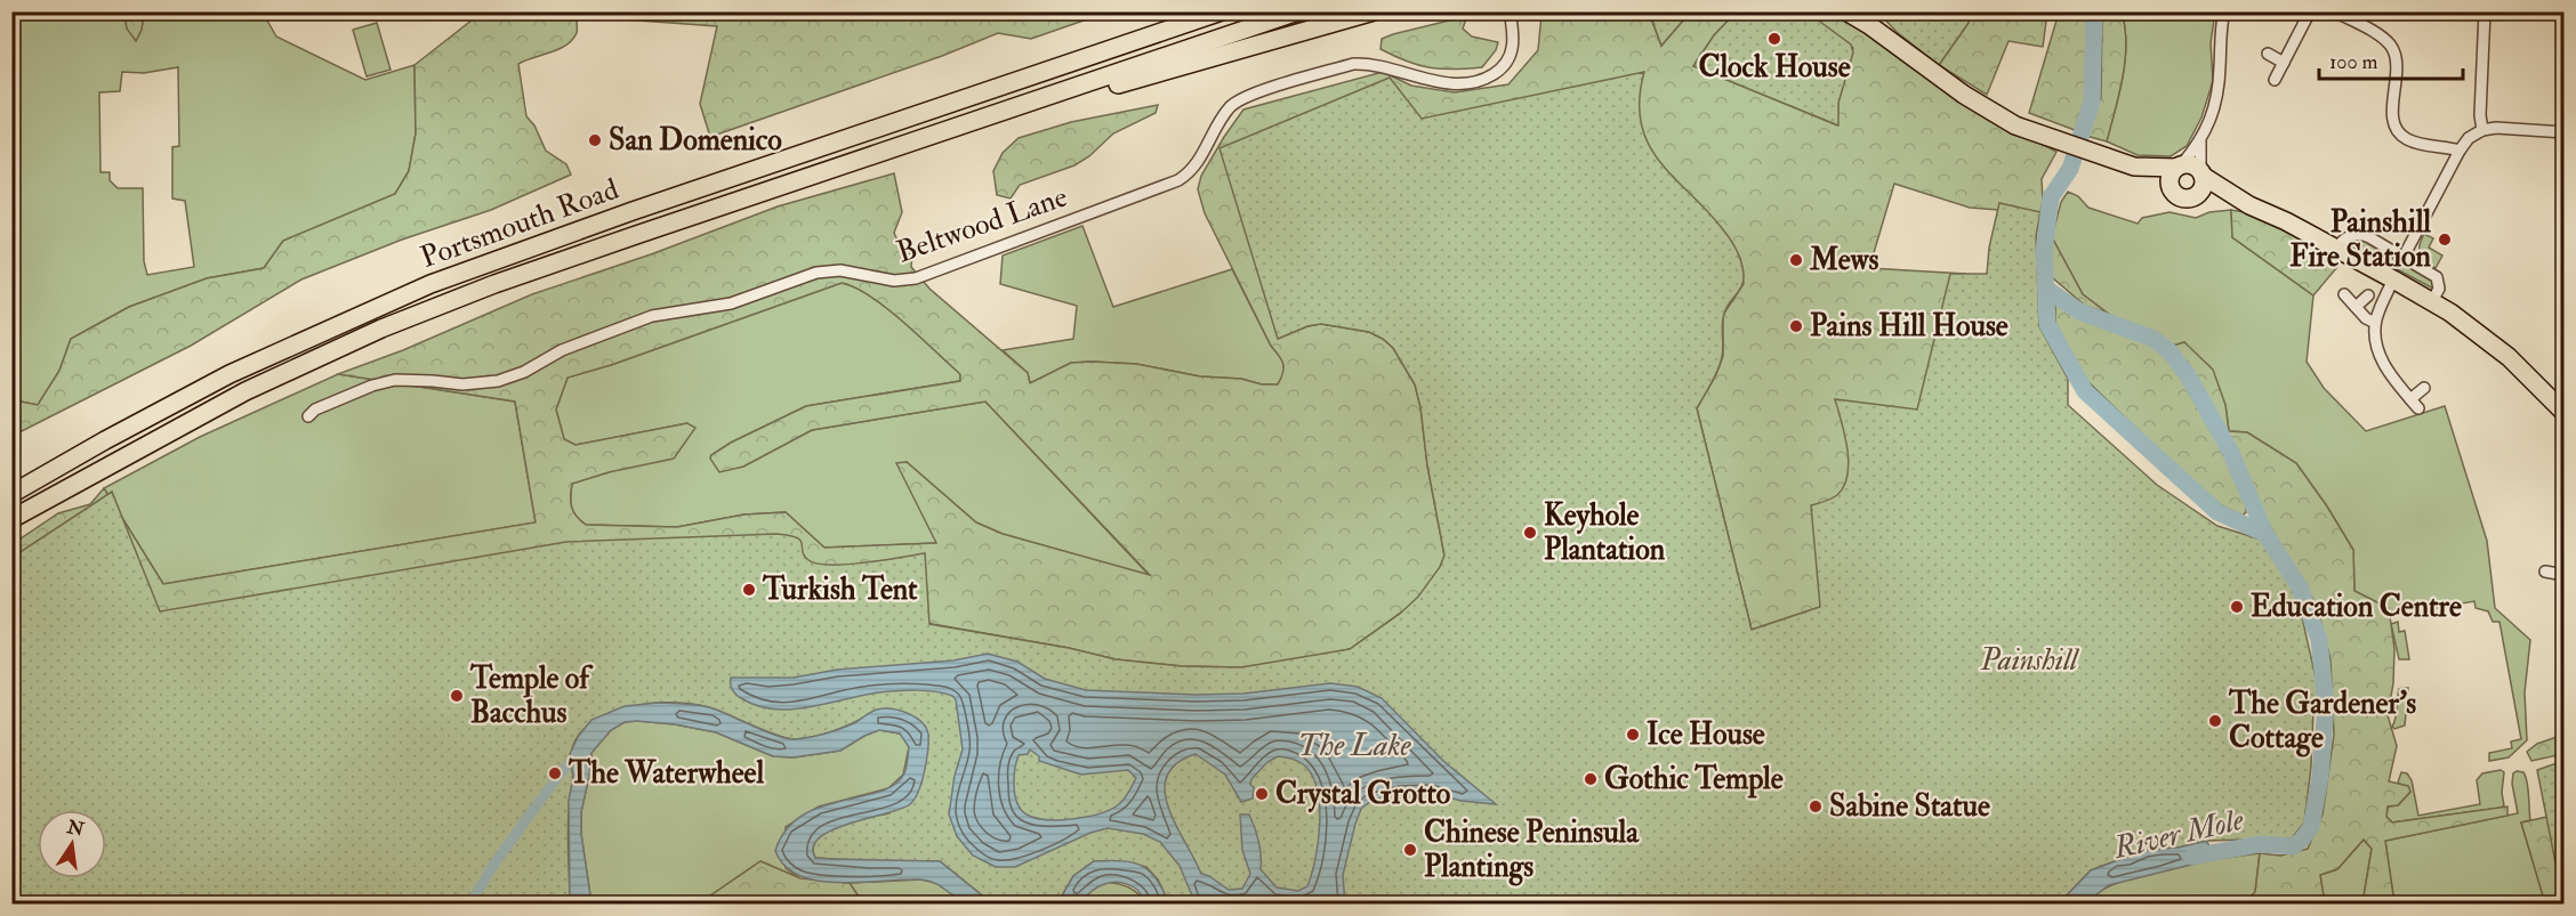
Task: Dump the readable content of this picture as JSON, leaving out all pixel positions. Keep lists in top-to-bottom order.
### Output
{
  "streets": {
    "main road": ["Portsmouth Road"],
    "street": ["Beltwood Lane"]
  },
  "water": ["The Lake", "River Mole"],
  "parks": ["Painshill"],
  "places": [
    "Clock House",
    "San Domenico",
    "Painshill Fire Station",
    "Mews",
    "Pains Hill House",
    "Keyhole Plantation",
    "Turkish Tent",
    "Education Centre",
    "Temple of Bacchus",
    "The Gardener's Cottage",
    "Ice House",
    "The Waterwheel",
    "Gothic Temple",
    "Crystal Grotto",
    "Sabine Statue",
    "Chinese Peninsula Plantings"
  ],
  "scale_bar": "100 m",
  "north": "top"
}
